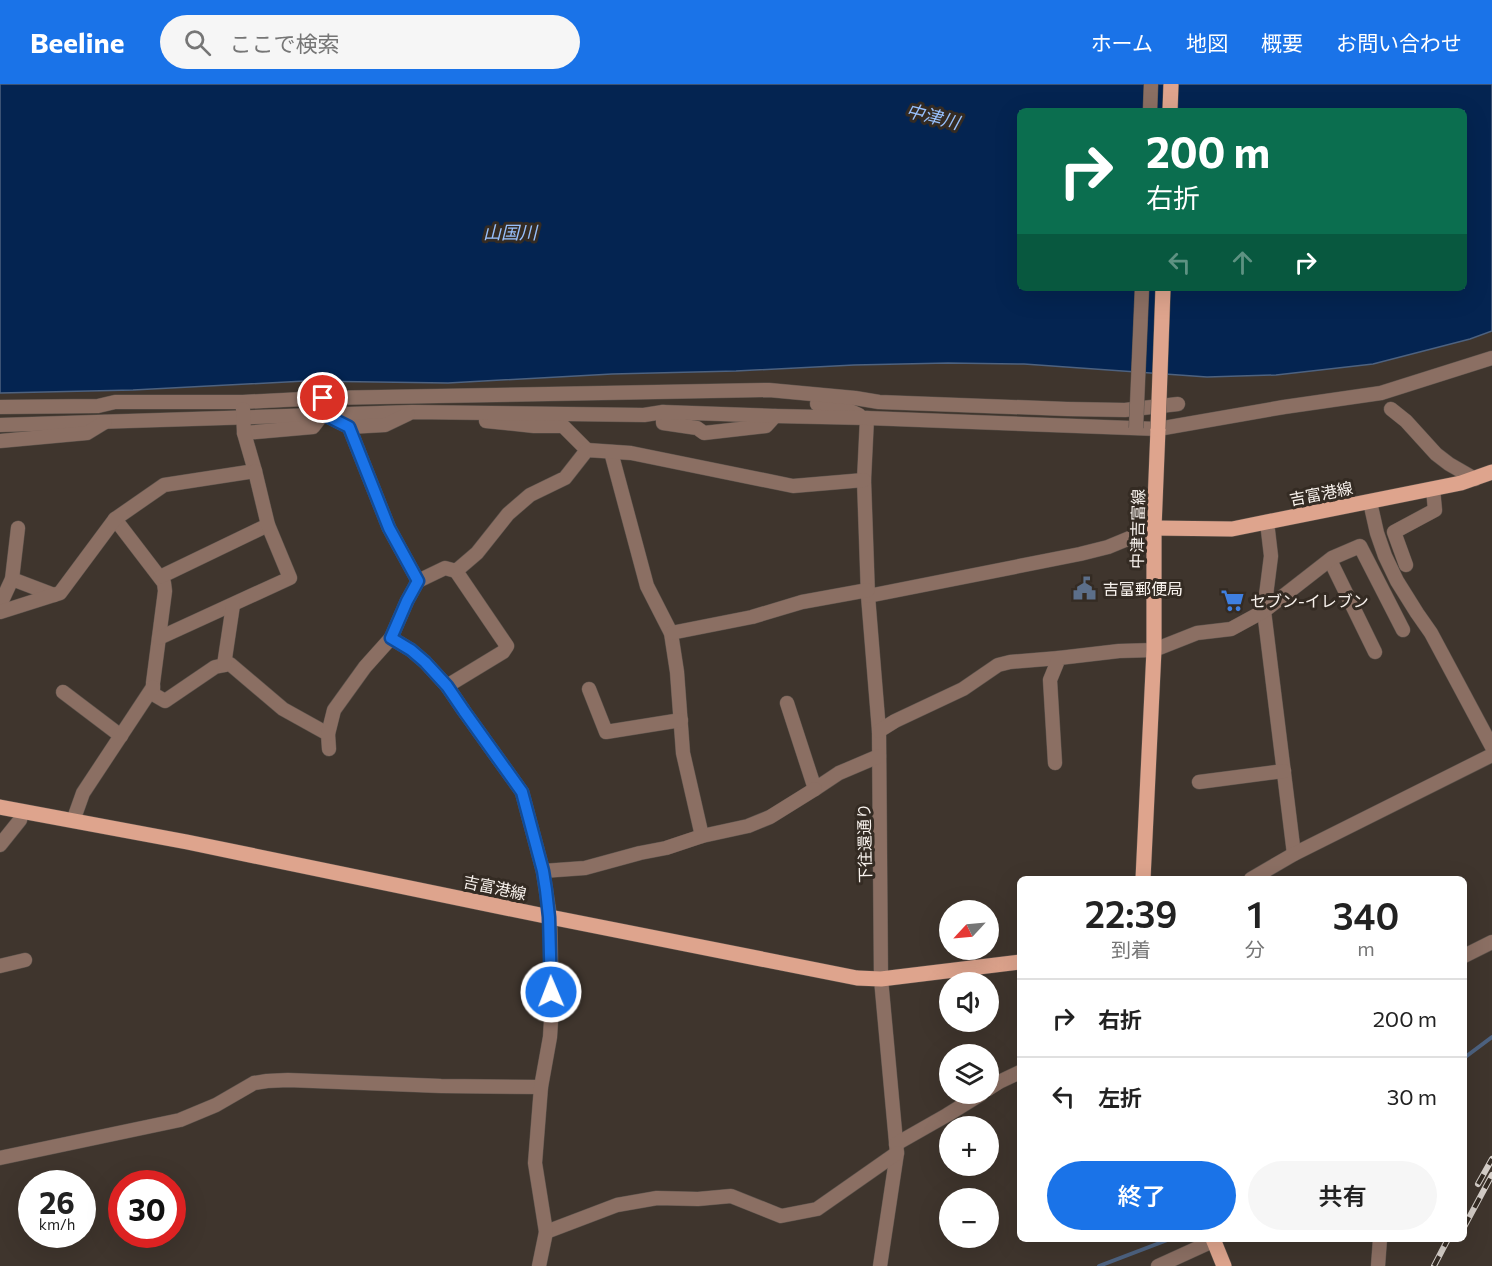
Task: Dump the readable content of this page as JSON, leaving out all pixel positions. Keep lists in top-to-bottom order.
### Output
{
  "streets": {
    "main road": ["吉富港線", "中津吉富線"],
    "street": ["下往還通り"]
  },
  "crossings": [
    ["吉富港線", "中津吉富線"],
    ["吉富港線", "下往還通り"]
  ],
  "water": ["中津川", "山国川"],
  "places": {
    "public building": ["吉富郵便局"],
    "supermarket": ["セブン-イレブン"]
  },
  "north": "bottom left",
  "page": {
    "header": "Beeline",
    "search": "ここで検索",
    "nav": [
      "ホーム",
      "地図",
      "概要",
      "お問い合わせ"
    ],
    "turn": ["200 m", "右折"],
    "eta": [
      "22:39",
      "到着",
      "1",
      "分",
      "340",
      "m"
    ],
    "map_buttons": ["+", "−"],
    "list": [
      {
        "name": "右折",
        "value": "200 m"
      },
      {
        "name": "左折",
        "value": "30 m"
      }
    ],
    "buttons": ["終了", "共有"],
    "speed": "26 km/h",
    "limit": "30"
  }
}
